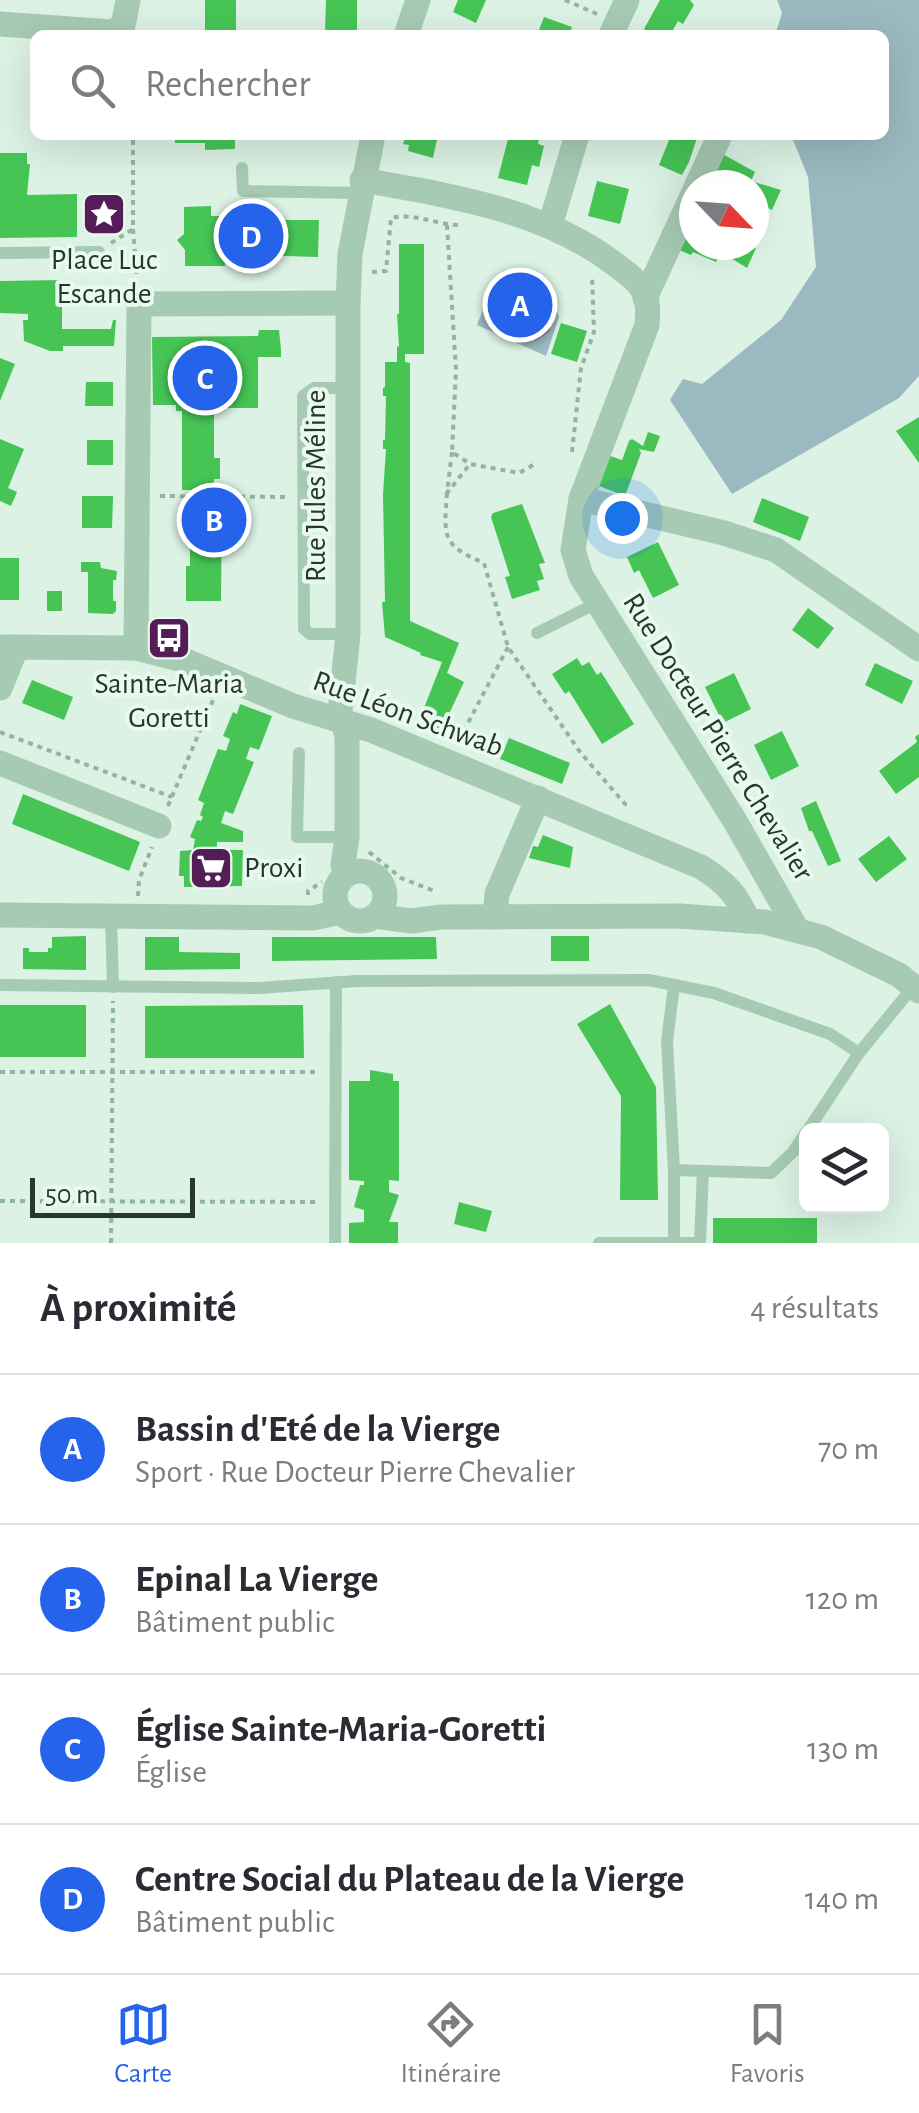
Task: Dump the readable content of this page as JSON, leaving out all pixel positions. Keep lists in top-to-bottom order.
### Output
{
  "streets": {
    "street": ["Rue Jules Méline", "Rue Léon Schwab", "Rue Docteur Pierre Chevalier"]
  },
  "crossings": [
    ["Rue Jules Méline", "Rue Léon Schwab"]
  ],
  "places": {
    "place": ["Place Luc Escande"],
    "bus stop": ["Sainte-Maria Goretti"],
    "supermarket": ["Proxi"]
  },
  "scale_bar": "50 m",
  "north": "bottom right",
  "page": {
    "search": "Rechercher",
    "pins": [
      "D",
      "A",
      "C",
      "B"
    ],
    "scale": "50 m",
    "heading": ["À proximité", "4 résultats"],
    "list": [
      {
        "mark": "A",
        "name": "Bassin d'Eté de la Vierge",
        "note": "Sport · Rue Docteur Pierre Chevalier",
        "value": "70 m"
      },
      {
        "mark": "B",
        "name": "Epinal La Vierge",
        "note": "Bâtiment public",
        "value": "120 m"
      },
      {
        "mark": "C",
        "name": "Église Sainte-Maria-Goretti",
        "note": "Église",
        "value": "130 m"
      },
      {
        "mark": "D",
        "name": "Centre Social du Plateau de la Vierge",
        "note": "Bâtiment public",
        "value": "140 m"
      }
    ],
    "nav": ["Carte", "Itinéraire", "Favoris"]
  }
}
